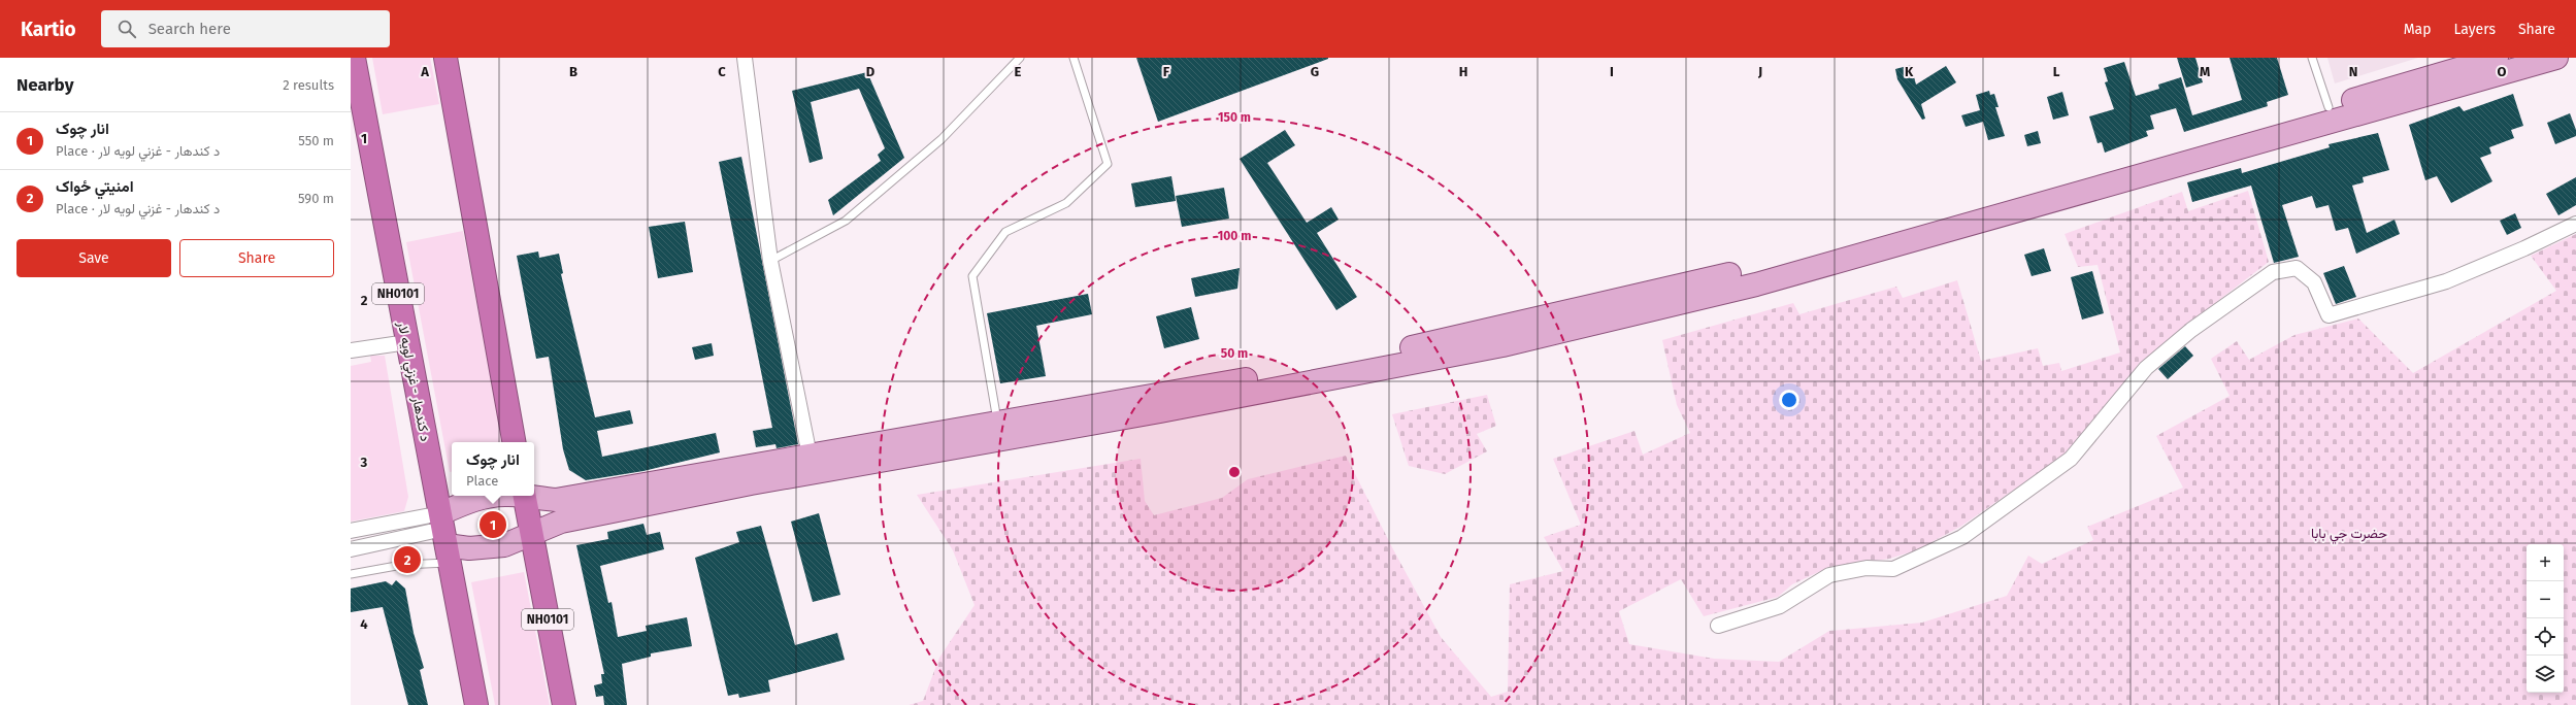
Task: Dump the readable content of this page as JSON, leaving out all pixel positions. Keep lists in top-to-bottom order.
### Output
{
  "streets": {
    "highway": ["NH0101", "د کندهار - غزني لويه لار"]
  },
  "parks": ["حضرت جي بابا"],
  "page": {
    "header": "Kartio",
    "search": "Search here",
    "nav": ["Map", "Layers", "Share"],
    "heading": ["Nearby", "2 results"],
    "list": [
      {
        "mark": "1",
        "name": "انار چوک",
        "note": "Place · د کندهار - غزني لويه لار",
        "value": "550 m"
      },
      {
        "mark": "2",
        "name": "امنيتي ځواک",
        "note": "Place · د کندهار - غزني لويه لار",
        "value": "590 m"
      }
    ],
    "buttons": ["Save", "Share"],
    "popup": ["انار چوک", "Place"],
    "pins": ["1", "2"],
    "map_buttons": ["+", "−"]
  },
  "grid": {
    "columns": [
      "A",
      "B",
      "C",
      "D",
      "E",
      "F",
      "G",
      "H",
      "I",
      "J",
      "K",
      "L",
      "M",
      "N",
      "O"
    ],
    "rows": [
      "1",
      "2",
      "3",
      "4"
    ]
  },
  "rings": ["150 m", "100 m", "50 m"]
}
